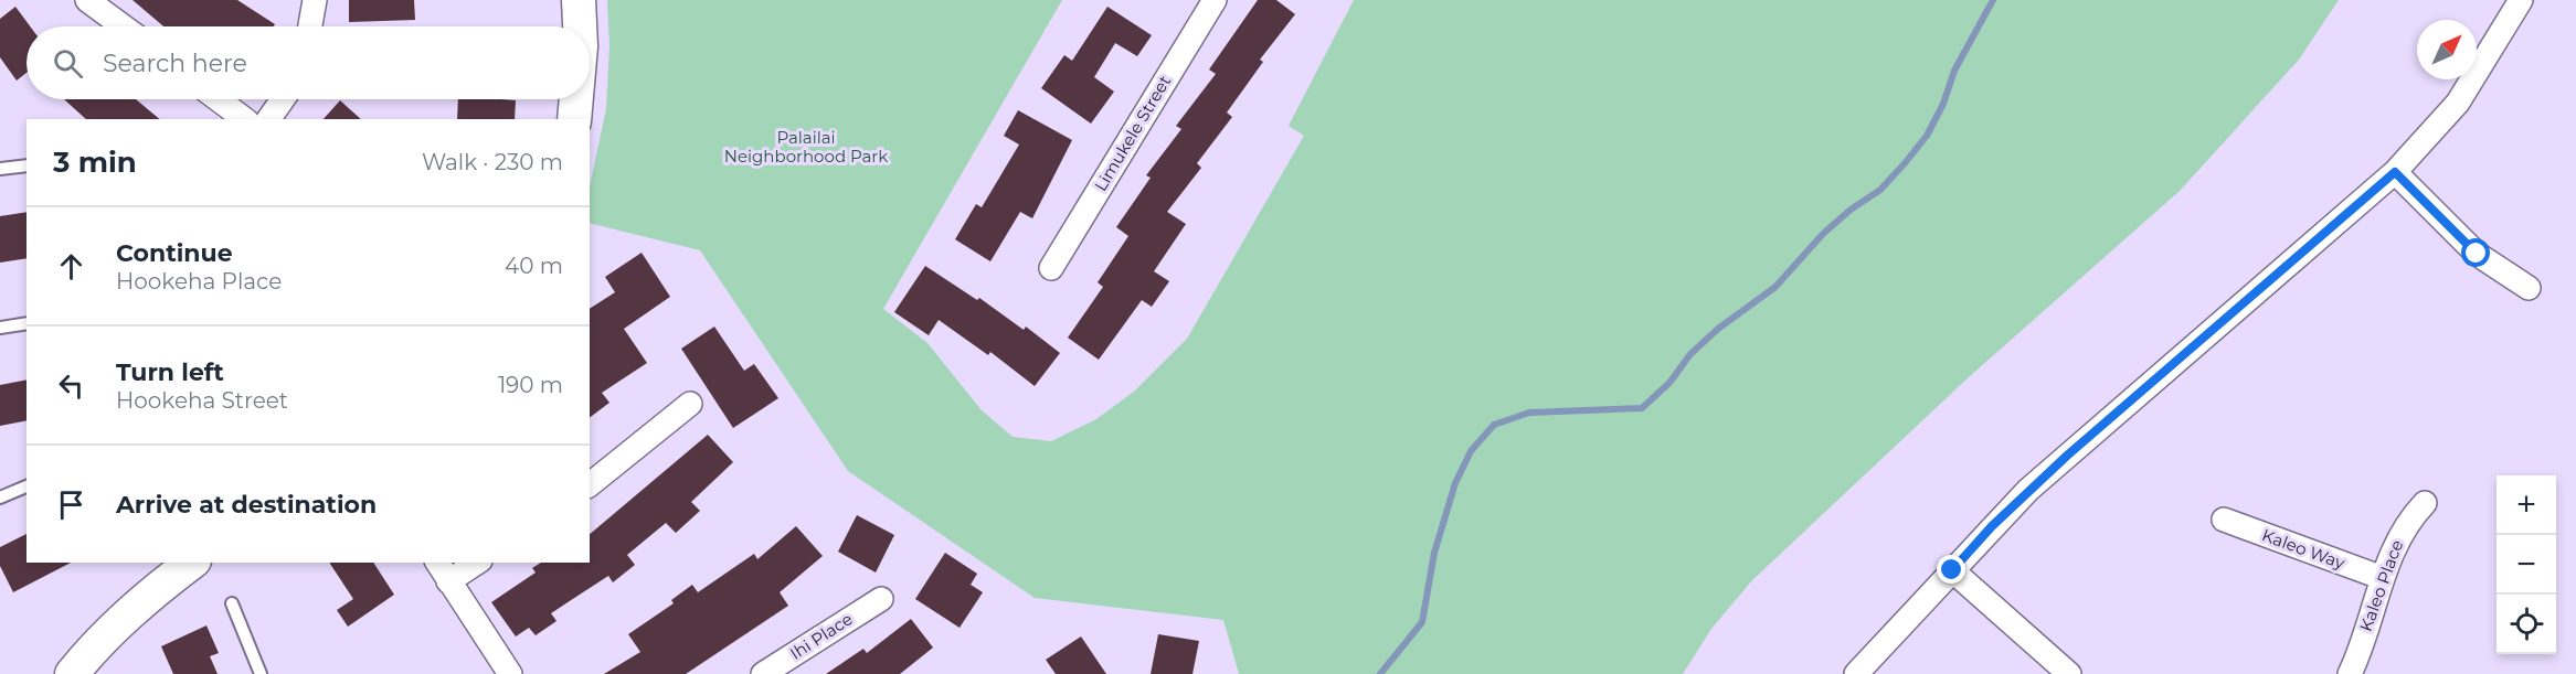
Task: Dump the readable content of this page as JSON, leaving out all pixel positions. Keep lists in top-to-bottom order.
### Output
{
  "streets": {
    "street": [
      "Limukele Street",
      "Kaleo Way",
      "Kaleo Place",
      "Ihi Place"
    ]
  },
  "crossings": [
    ["Kaleo Way", "Kaleo Place"]
  ],
  "parks": ["Palailai Neighborhood Park"],
  "north": "top right",
  "page": {
    "search": "Search here",
    "heading": ["3 min", "Walk · 230 m"],
    "list": [
      ["Continue", "Hookeha Place", "40 m"],
      ["Turn left", "Hookeha Street", "190 m"],
      "Arrive at destination"
    ],
    "map_buttons": ["+", "−"]
  }
}
